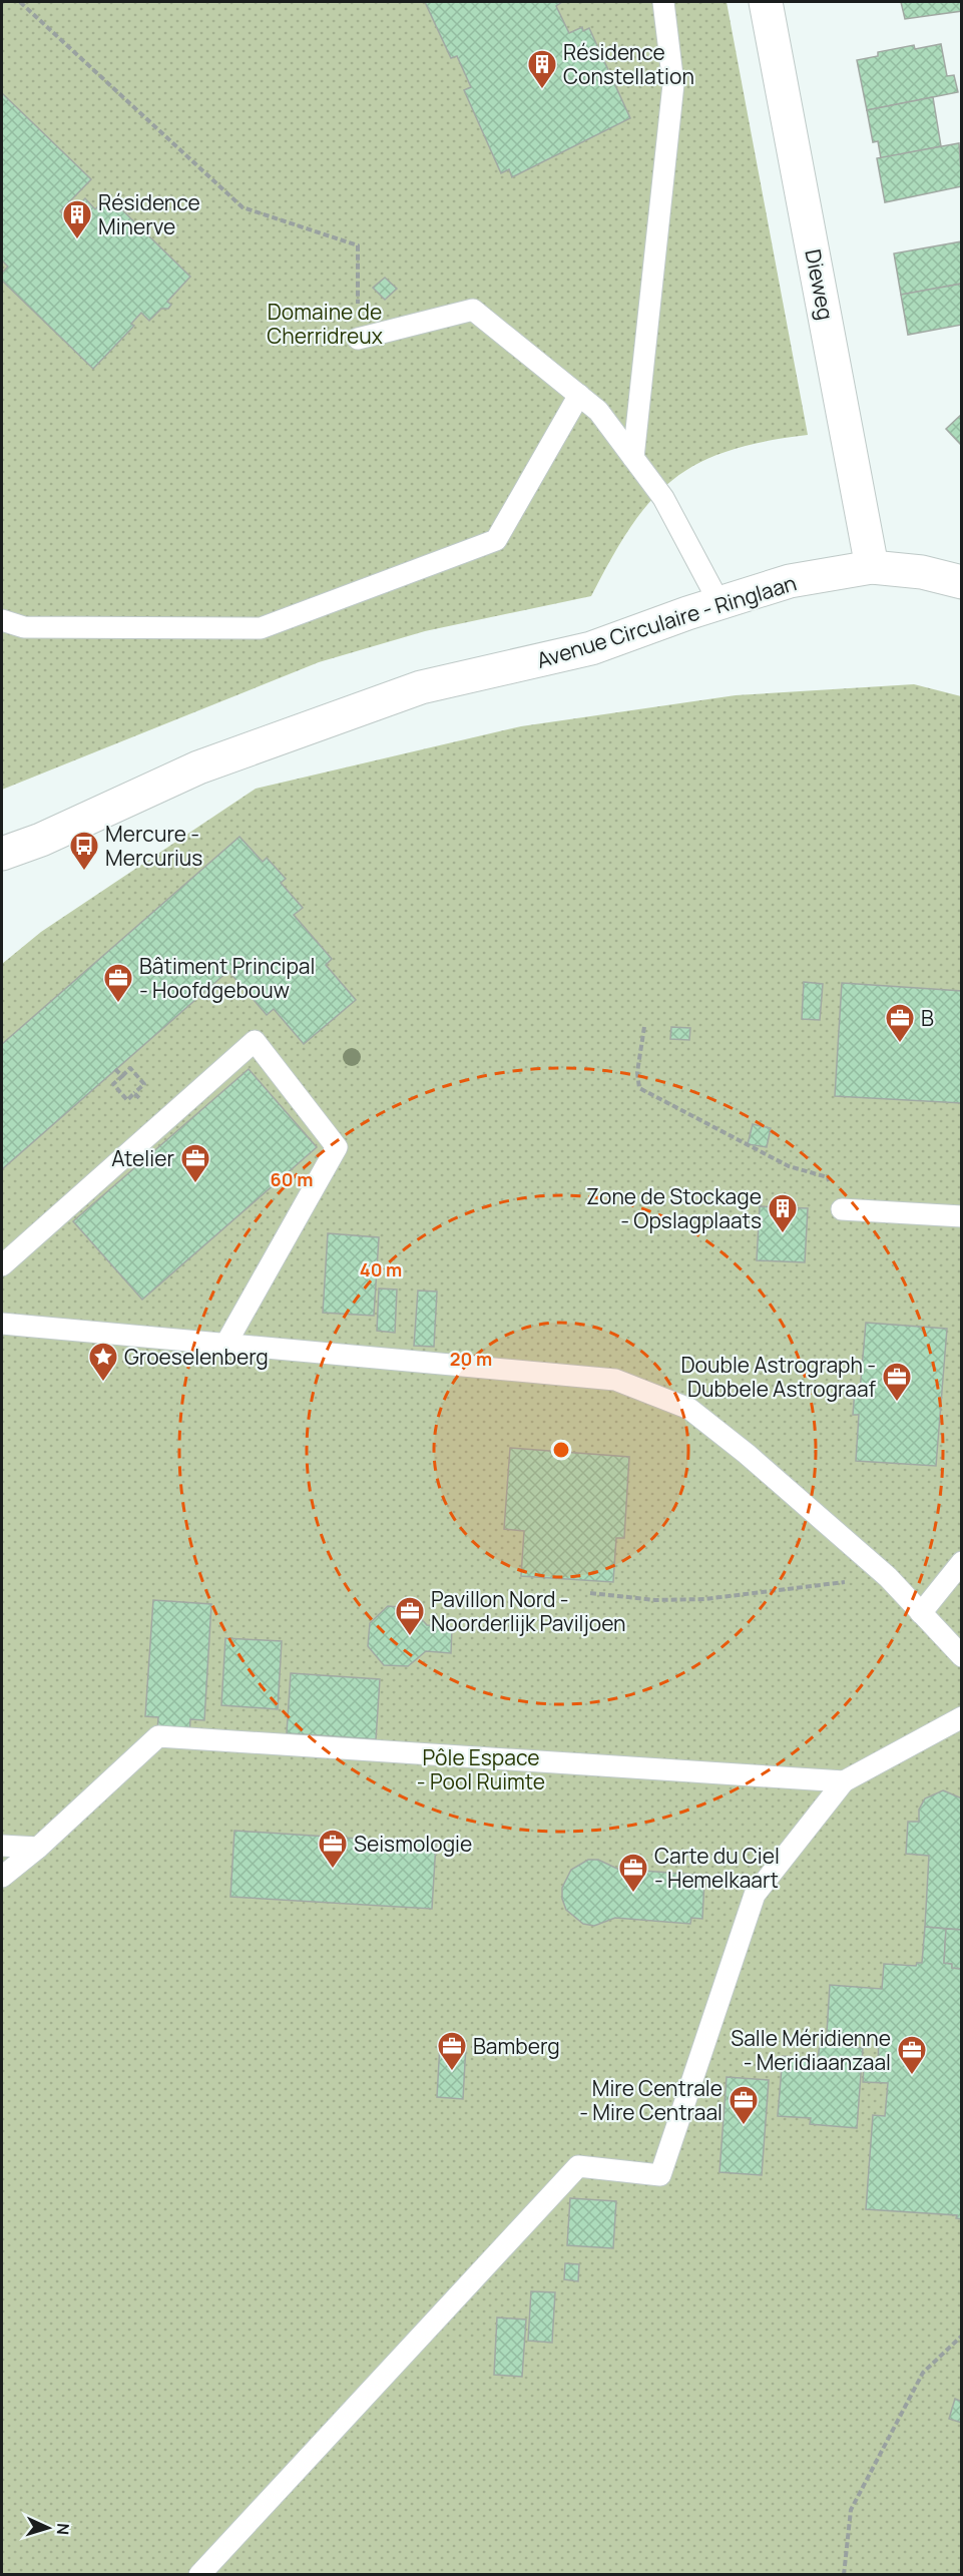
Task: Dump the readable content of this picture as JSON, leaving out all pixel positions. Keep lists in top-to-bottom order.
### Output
{
  "streets": {
    "street": ["Dieweg", "Avenue Circulaire - Ringlaan"]
  },
  "crossings": [
    ["Dieweg", "Avenue Circulaire - Ringlaan"]
  ],
  "parks": ["Domaine de Cherridreux", "Pôle Espace - Pool Ruimte"],
  "places": {
    "building": ["Résidence Constellation", "Résidence Minerve", "Zone de Stockage - Opslagplaats"],
    "bus stop": ["Mercure - Mercurius"],
    "office": [
      "Bâtiment Principal - Hoofdgebouw",
      "B",
      "Atelier",
      "Double Astrograph - Dubbele Astrograaf",
      "Pavillon Nord - Noorderlijk Paviljoen",
      "Seismologie",
      "Carte du Ciel - Hemelkaart",
      "Bamberg",
      "Salle Méridienne - Meridiaanzaal",
      "Mire Centrale - Mire Centraal"
    ],
    "place": ["Groeselenberg"]
  },
  "north": "right",
  "rings": ["60 m", "40 m", "20 m"]
}
